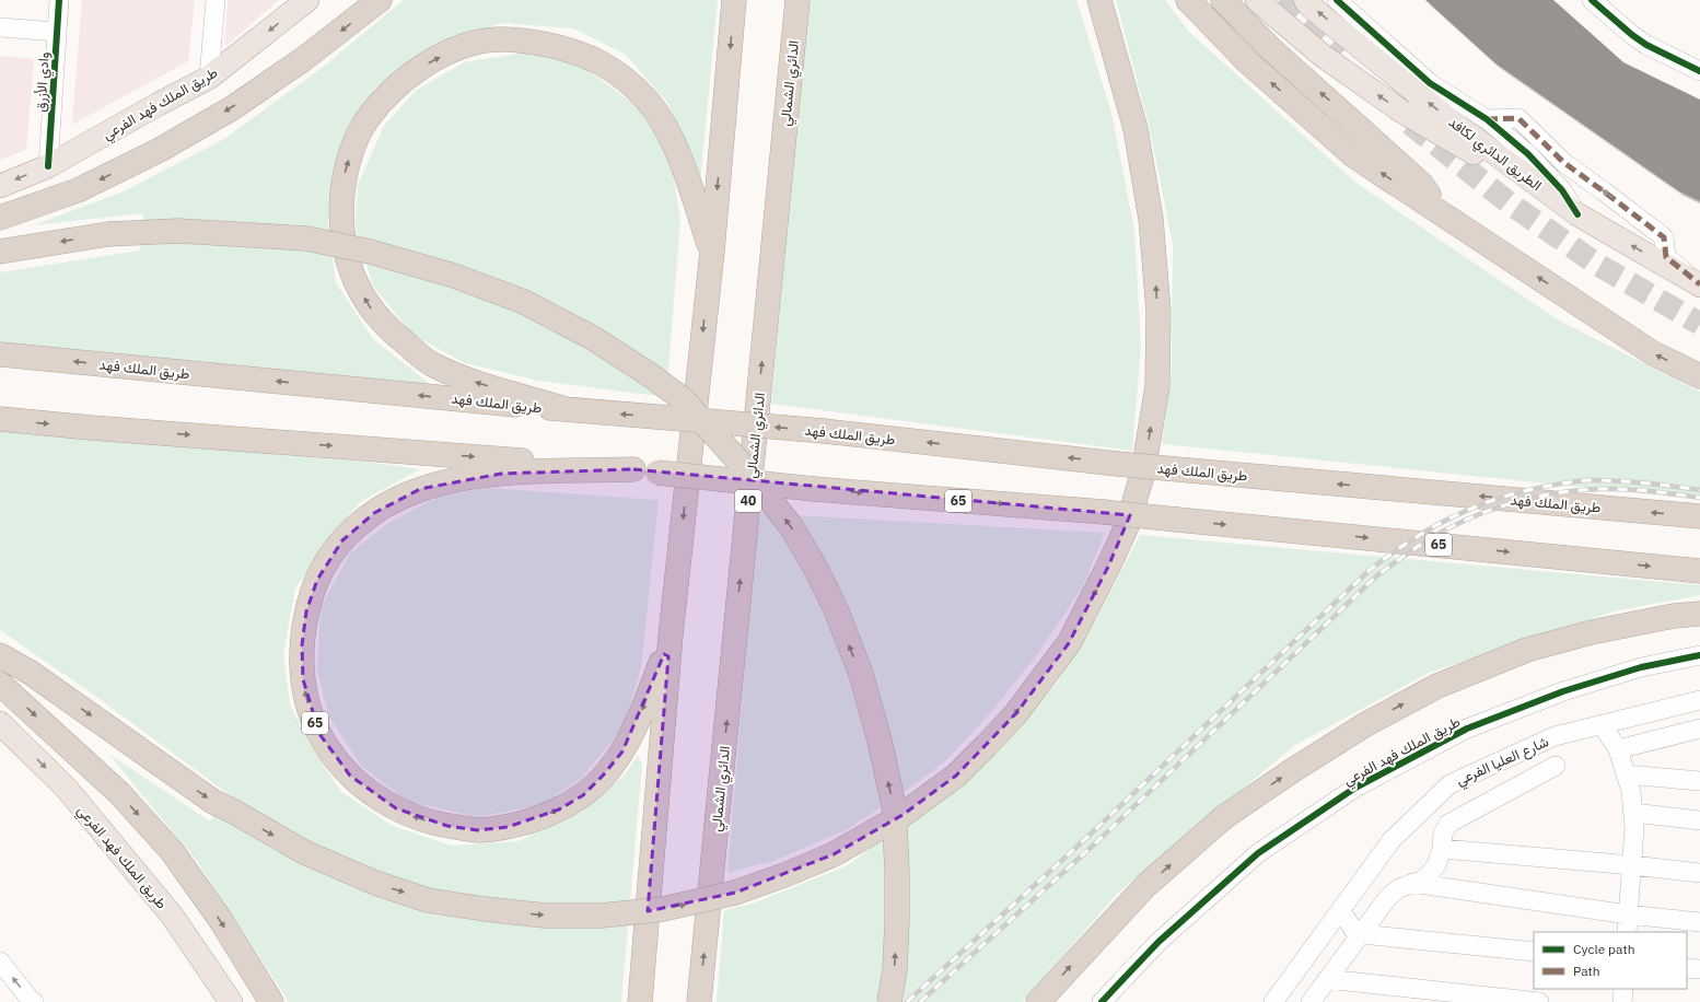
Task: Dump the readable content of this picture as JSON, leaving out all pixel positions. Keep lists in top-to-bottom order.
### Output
{
  "streets": {
    "highway": [
      "الدائري الشمالي",
      "طريق الملك فهد",
      "40",
      "65"
    ],
    "main road": ["طريق الملك فهد الفرعي", "الطريق الدائري لكافد"],
    "street": ["وادي الأزرق", "شارع العليا الفرعي"]
  },
  "crossings": [
    ["وادي الأزرق", "طريق الملك فهد الفرعي"]
  ],
  "legend": ["Cycle path", "Path"]
}
